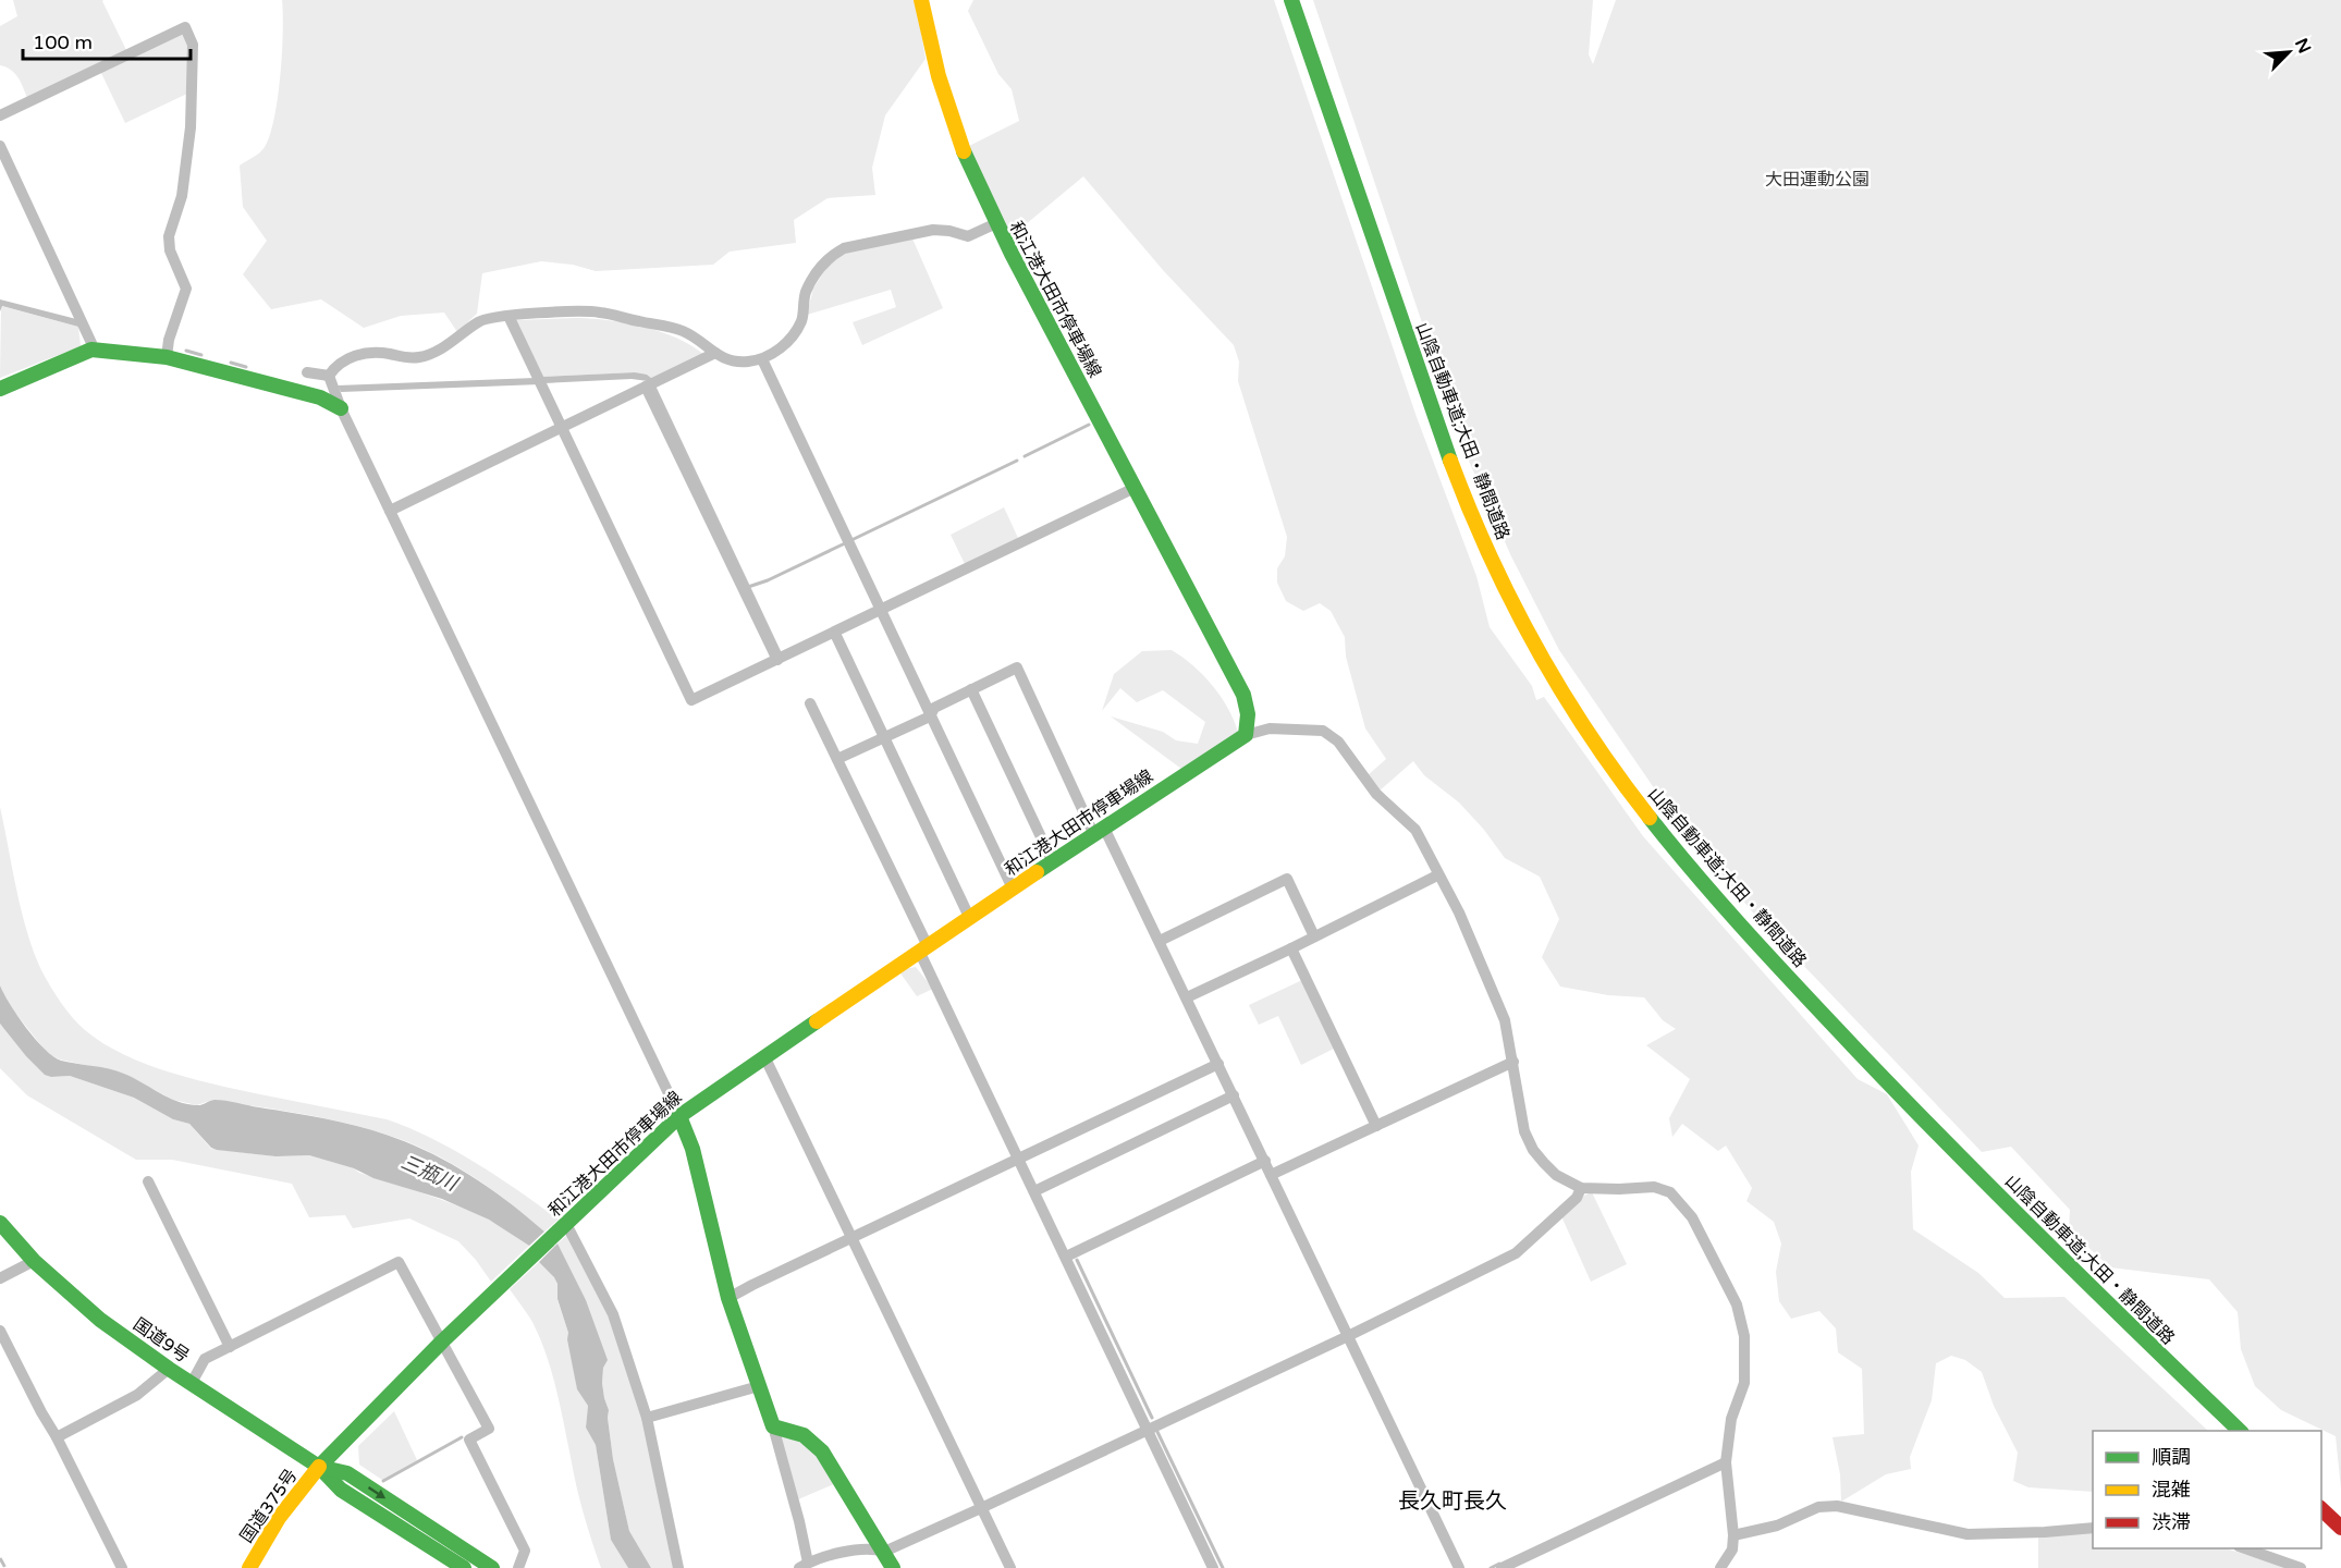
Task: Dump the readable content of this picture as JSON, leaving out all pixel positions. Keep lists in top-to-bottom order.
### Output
{
  "streets": {
    "main road": [
      "和江港大田市停車場線",
      "山陰自動車道;大田・静間道路",
      "国道9号",
      "国道375号"
    ]
  },
  "crossings": [
    ["和江港大田市停車場線", "国道9号"],
    ["和江港大田市停車場線", "国道375号"],
    ["国道9号", "国道375号"]
  ],
  "districts": ["長久町長久"],
  "water": ["三瓶川"],
  "parks": ["大田運動公園"],
  "legend": ["順調", "混雑", "渋滞"],
  "scale_bar": "100 m",
  "north": "top right"
}
